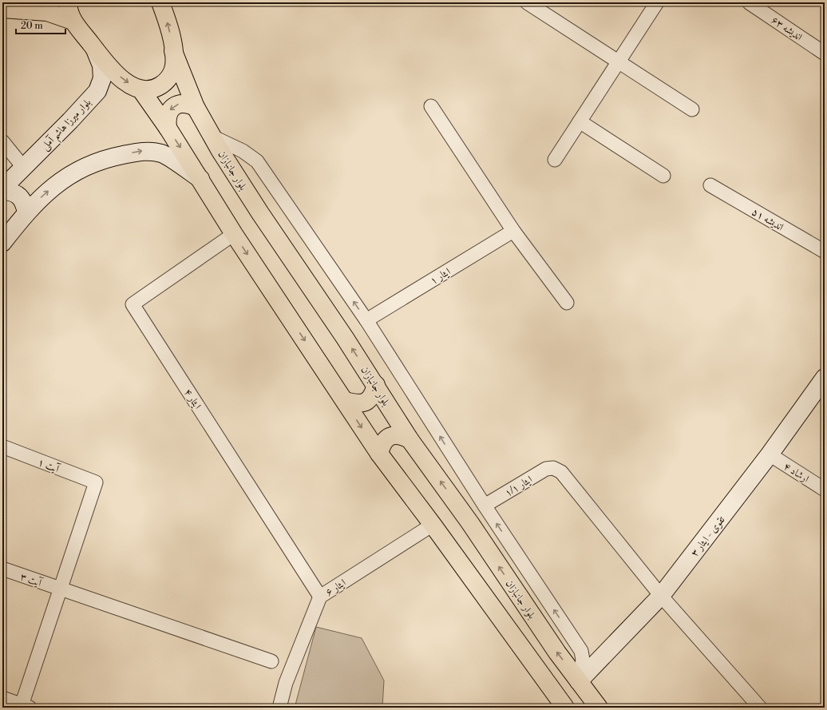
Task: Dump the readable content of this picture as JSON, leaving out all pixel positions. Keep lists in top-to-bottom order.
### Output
{
  "streets": {
    "main road": ["بلوار میرزا هاشم آملی", "بلوار جانبازان", "تقوی - ایثار ۳"],
    "street": [
      "اندیشه ۶۳",
      "اندیشه ۵۱",
      "ایثار ۱",
      "ایثار ۴",
      "آیت ۱",
      "ارشاد ۴",
      "ایثار ۱/۱",
      "آیت ۳",
      "ایثار ۶"
    ]
  },
  "crossings": [
    ["بلوار جانبازان", "تقوی - ایثار ۳"],
    ["ایثار ۴", "ایثار ۶"],
    ["آیت ۱", "آیت ۳"],
    ["ارشاد ۴", "تقوی - ایثار ۳"],
    ["ایثار ۱/۱", "تقوی - ایثار ۳"]
  ],
  "scale_bar": "20 m"
}
